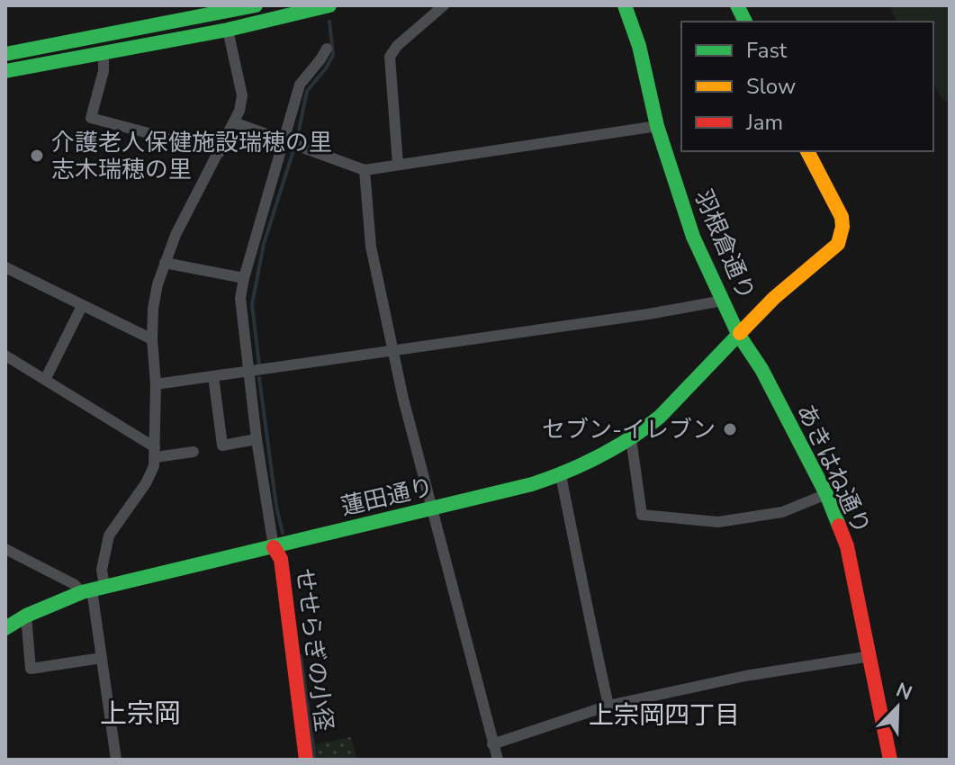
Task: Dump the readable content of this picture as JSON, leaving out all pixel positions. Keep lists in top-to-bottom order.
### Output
{
  "streets": {
    "main road": [
      "羽根倉通り",
      "あきはね通り",
      "蓮田通り",
      "せせらぎの小径"
    ]
  },
  "crossings": [
    ["羽根倉通り", "あきはね通り"],
    ["羽根倉通り", "蓮田通り"],
    ["あきはね通り", "蓮田通り"],
    ["蓮田通り", "せせらぎの小径"]
  ],
  "districts": ["上宗岡", "上宗岡四丁目"],
  "places": ["介護老人保健施設瑞穂の里 志木瑞穂の里", "セブン-イレブン"],
  "legend": ["Fast", "Slow", "Jam"],
  "north": "top right"
}
